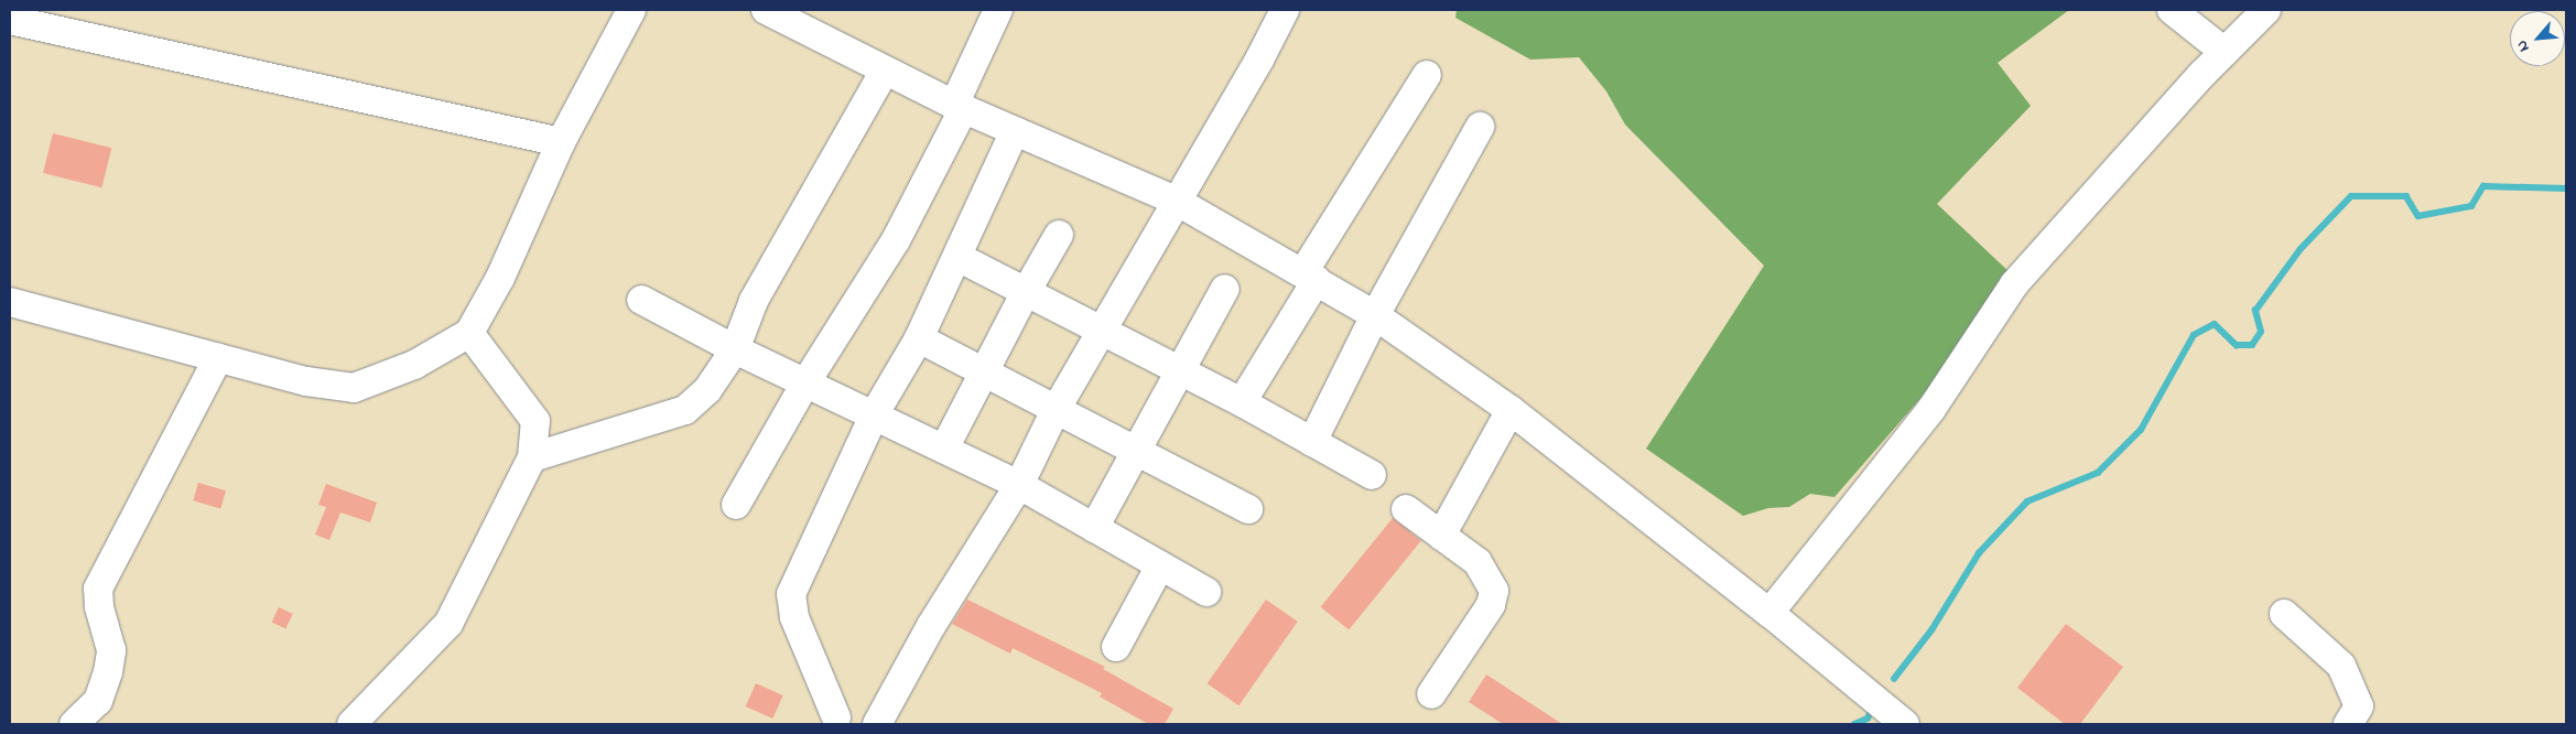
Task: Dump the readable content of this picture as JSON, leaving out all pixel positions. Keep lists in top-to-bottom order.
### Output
{
  "north": "bottom left"
}
